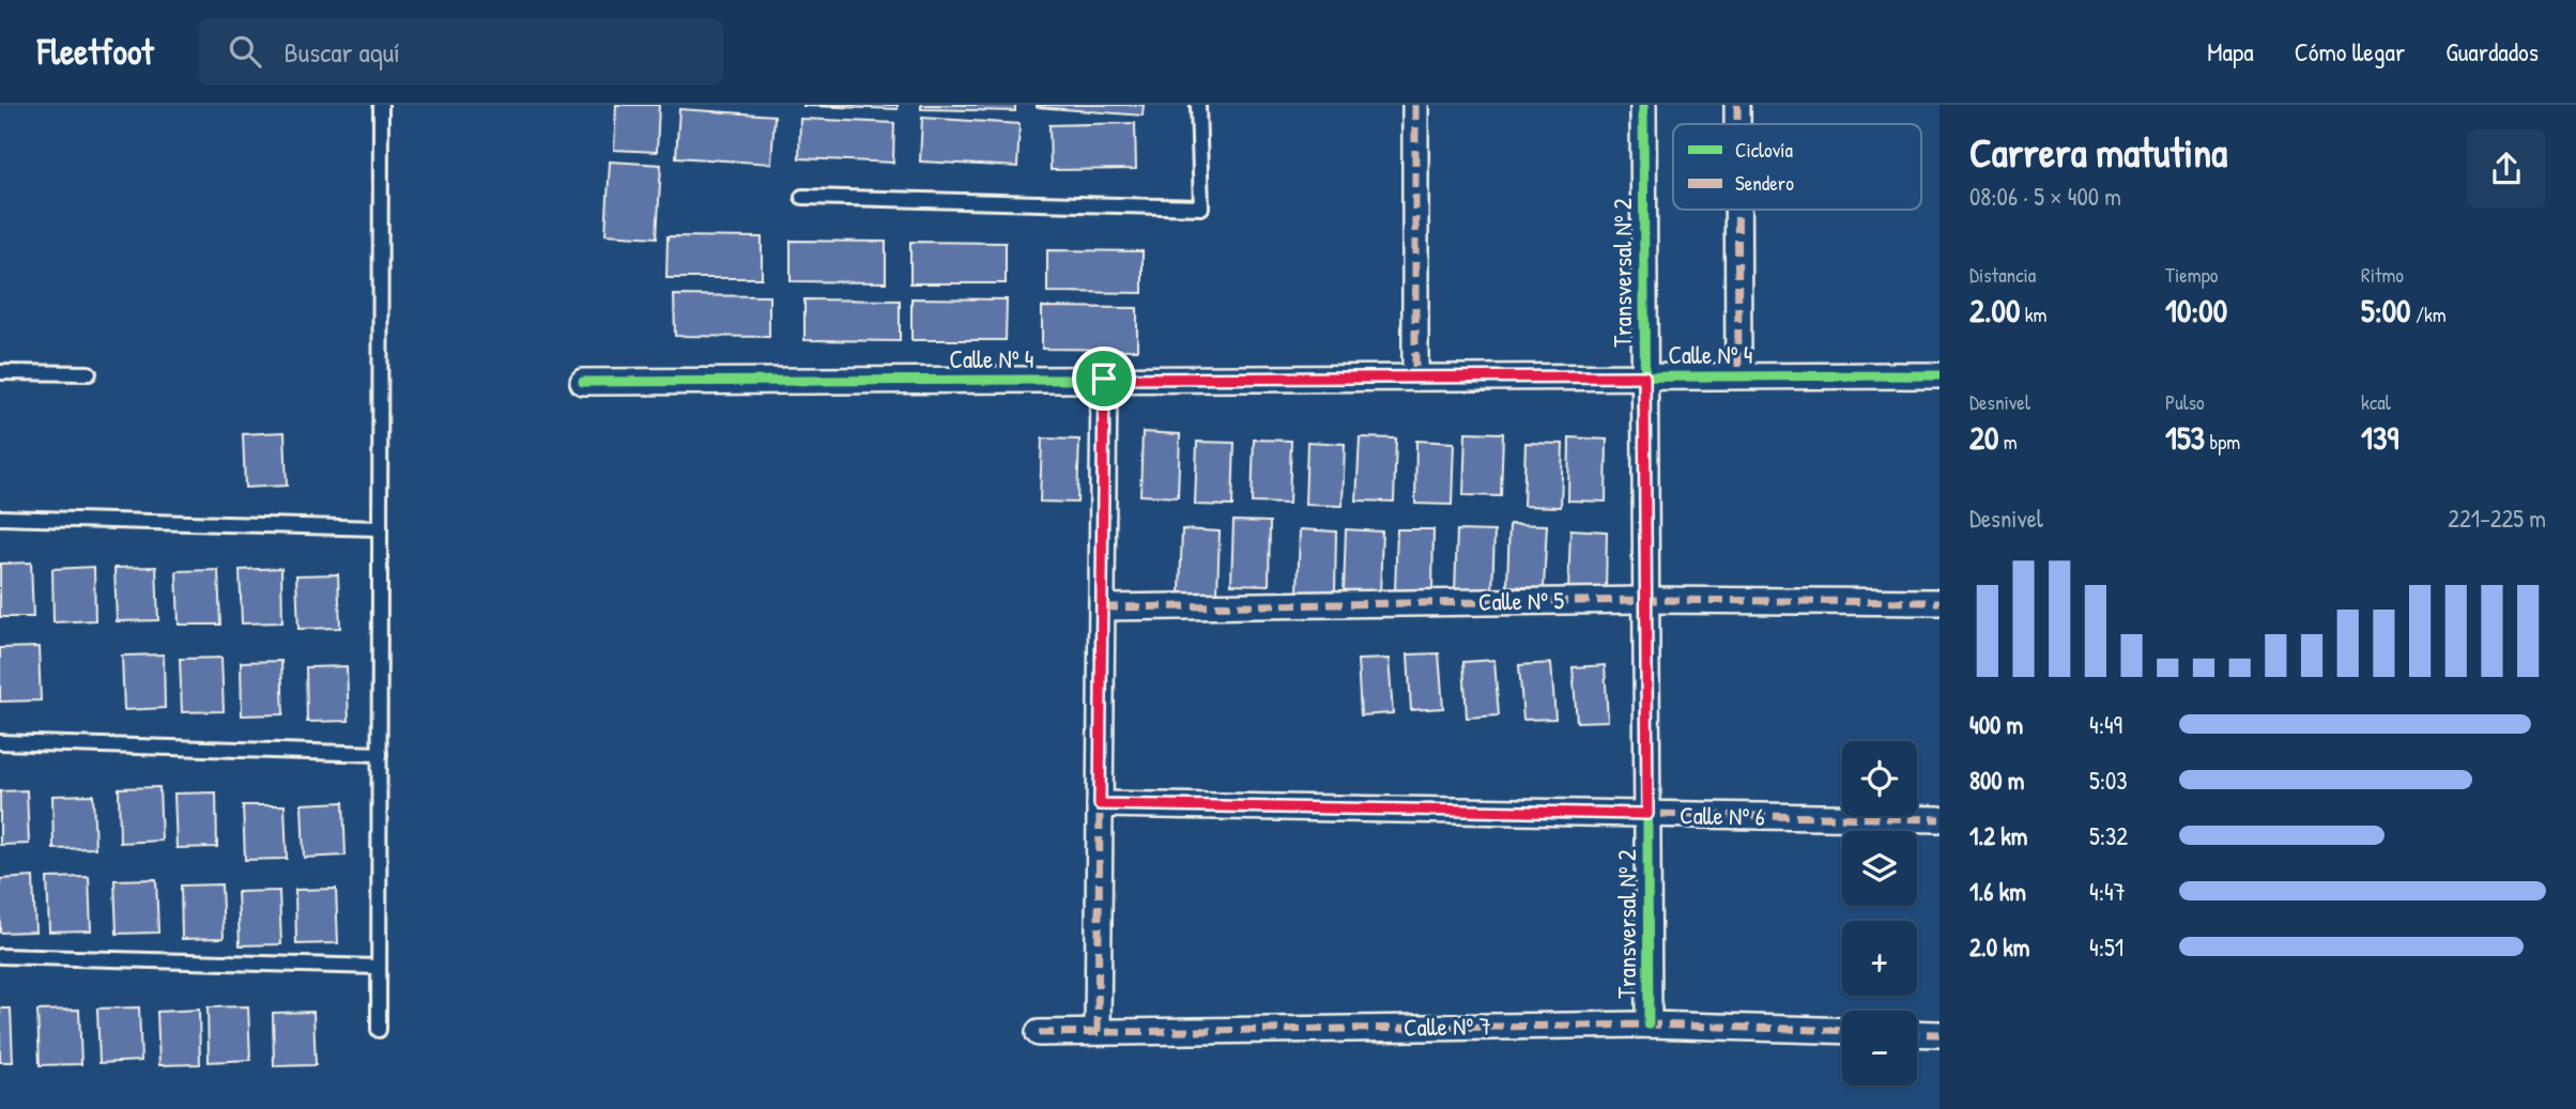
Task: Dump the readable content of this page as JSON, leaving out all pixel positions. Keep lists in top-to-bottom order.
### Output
{
  "streets": {
    "street": [
      "Transversal Nº 2",
      "Calle Nº 4",
      "Calle Nº 5",
      "Calle Nº 6",
      "Calle Nº 7"
    ]
  },
  "crossings": [
    ["Transversal Nº 2", "Calle Nº 4"],
    ["Transversal Nº 2", "Calle Nº 5"],
    ["Transversal Nº 2", "Calle Nº 6"],
    ["Transversal Nº 2", "Calle Nº 7"]
  ],
  "legend": ["Ciclovía", "Sendero"],
  "page": {
    "header": "Fleetfoot",
    "search": "Buscar aquí",
    "nav": ["Mapa", "Cómo llegar", "Guardados"],
    "heading": ["Carrera matutina", "08:06 · 5 × 400 m"],
    "stats": [
      ["Distancia", "2.00 km"],
      ["Tiempo", "10:00"],
      ["Ritmo", "5:00 /km"],
      ["Desnivel", "20 m"],
      ["Pulso", "153 bpm"],
      ["kcal", "139"]
    ],
    "chart": ["Desnivel", "221–225 m"],
    "list": [
      {
        "name": "400 m",
        "note": "4:49"
      },
      {
        "name": "800 m",
        "note": "5:03"
      },
      {
        "name": "1.2 km",
        "note": "5:32"
      },
      {
        "name": "1.6 km",
        "note": "4:47"
      },
      {
        "name": "2.0 km",
        "note": "4:51"
      }
    ],
    "map_buttons": ["+", "−"]
  }
}
